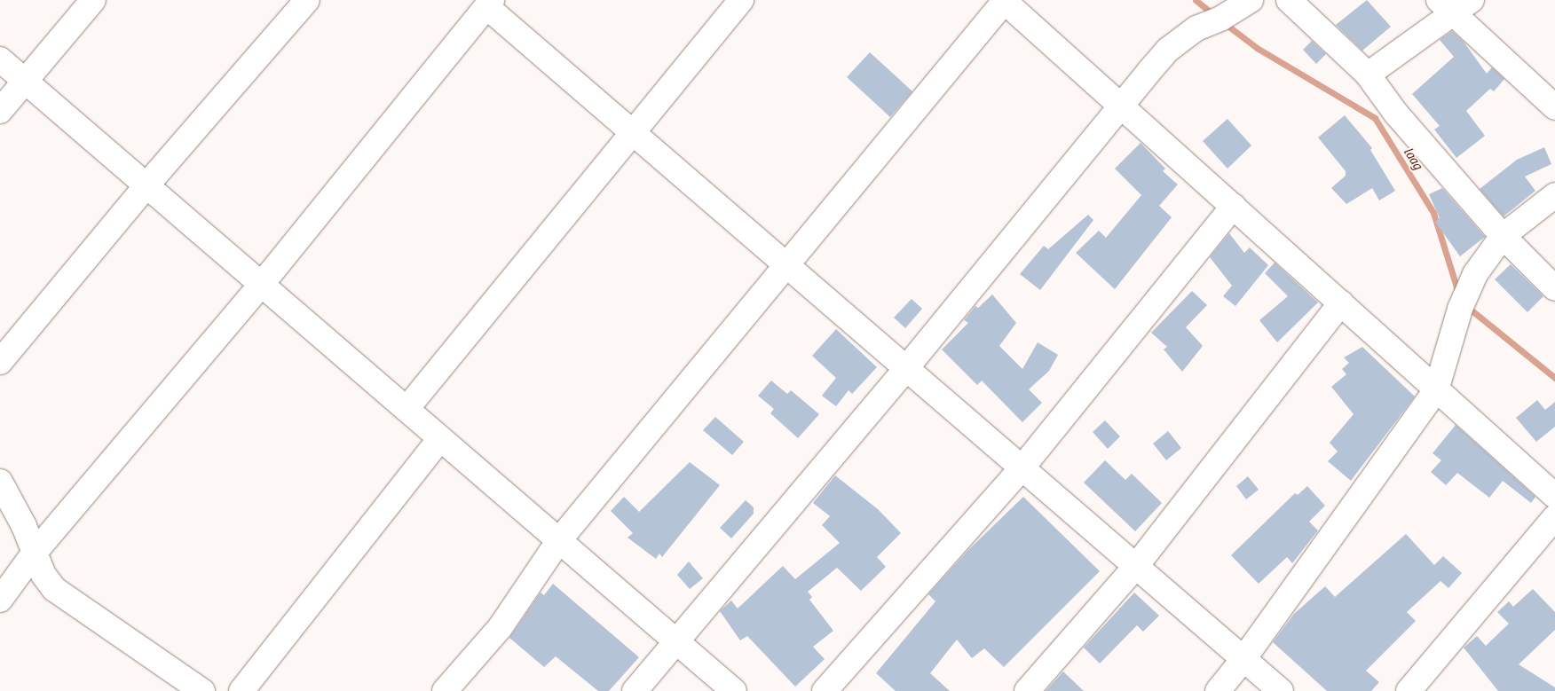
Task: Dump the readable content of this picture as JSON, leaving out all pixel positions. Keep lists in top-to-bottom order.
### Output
{
  "water": ["laag"]
}
